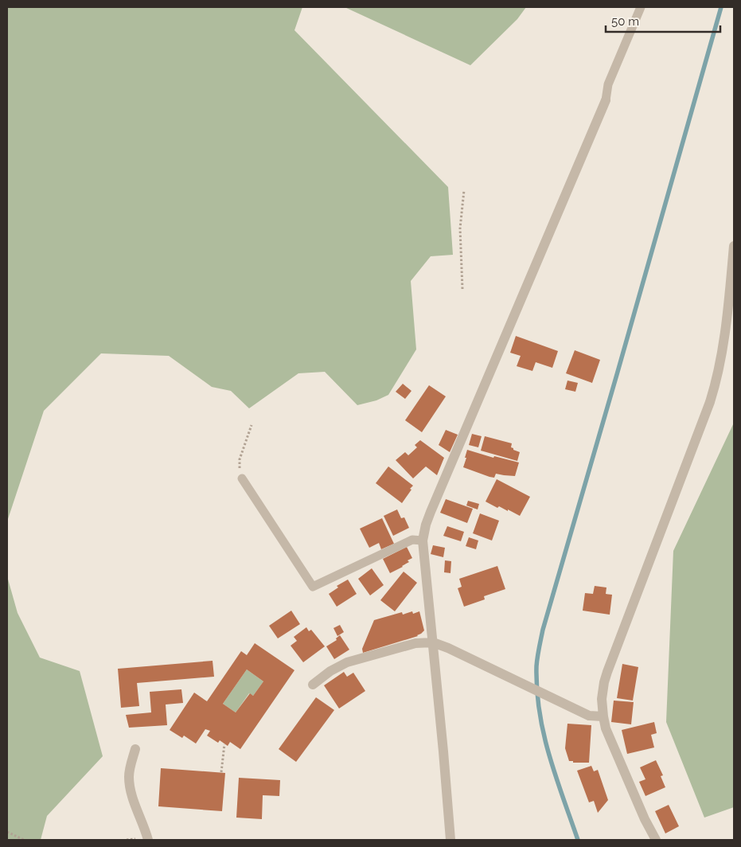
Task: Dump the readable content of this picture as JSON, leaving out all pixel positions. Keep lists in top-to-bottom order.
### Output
{
  "scale_bar": "50 m"
}
